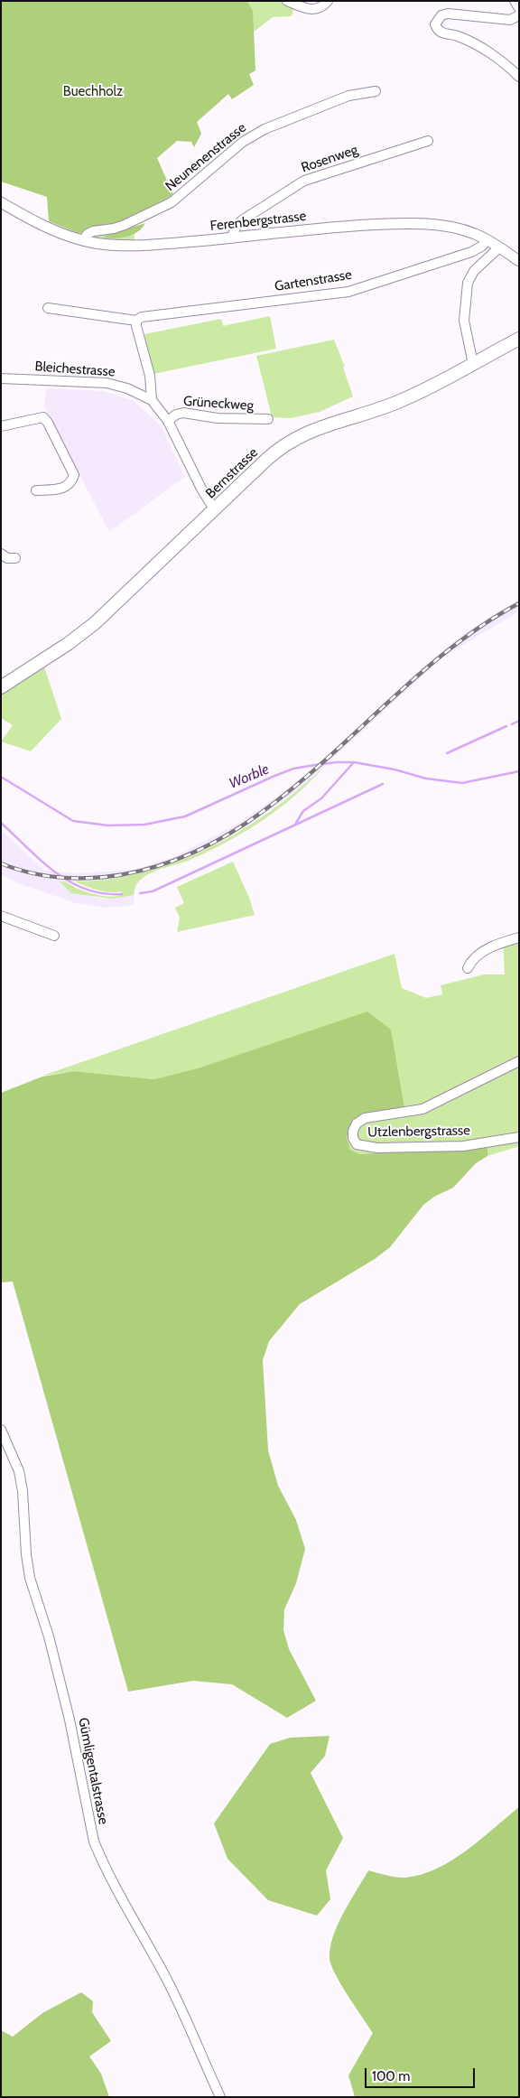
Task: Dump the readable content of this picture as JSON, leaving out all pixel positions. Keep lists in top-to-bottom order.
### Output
{
  "streets": {
    "main road": ["Bernstrasse"],
    "street": [
      "Neunenenstrasse",
      "Rosenweg",
      "Ferenbergstrasse",
      "Gartenstrasse",
      "Bleichestrasse",
      "Grüneckweg",
      "Utzlenbergstrasse",
      "Gümligentalstrasse"
    ]
  },
  "crossings": [
    ["Neunenenstrasse", "Ferenbergstrasse"],
    ["Rosenweg", "Ferenbergstrasse"],
    ["Ferenbergstrasse", "Gartenstrasse"],
    ["Bleichestrasse", "Grüneckweg"],
    ["Bleichestrasse", "Bernstrasse"]
  ],
  "water": ["Worble"],
  "parks": ["Buechholz"],
  "scale_bar": "100 m"
}
